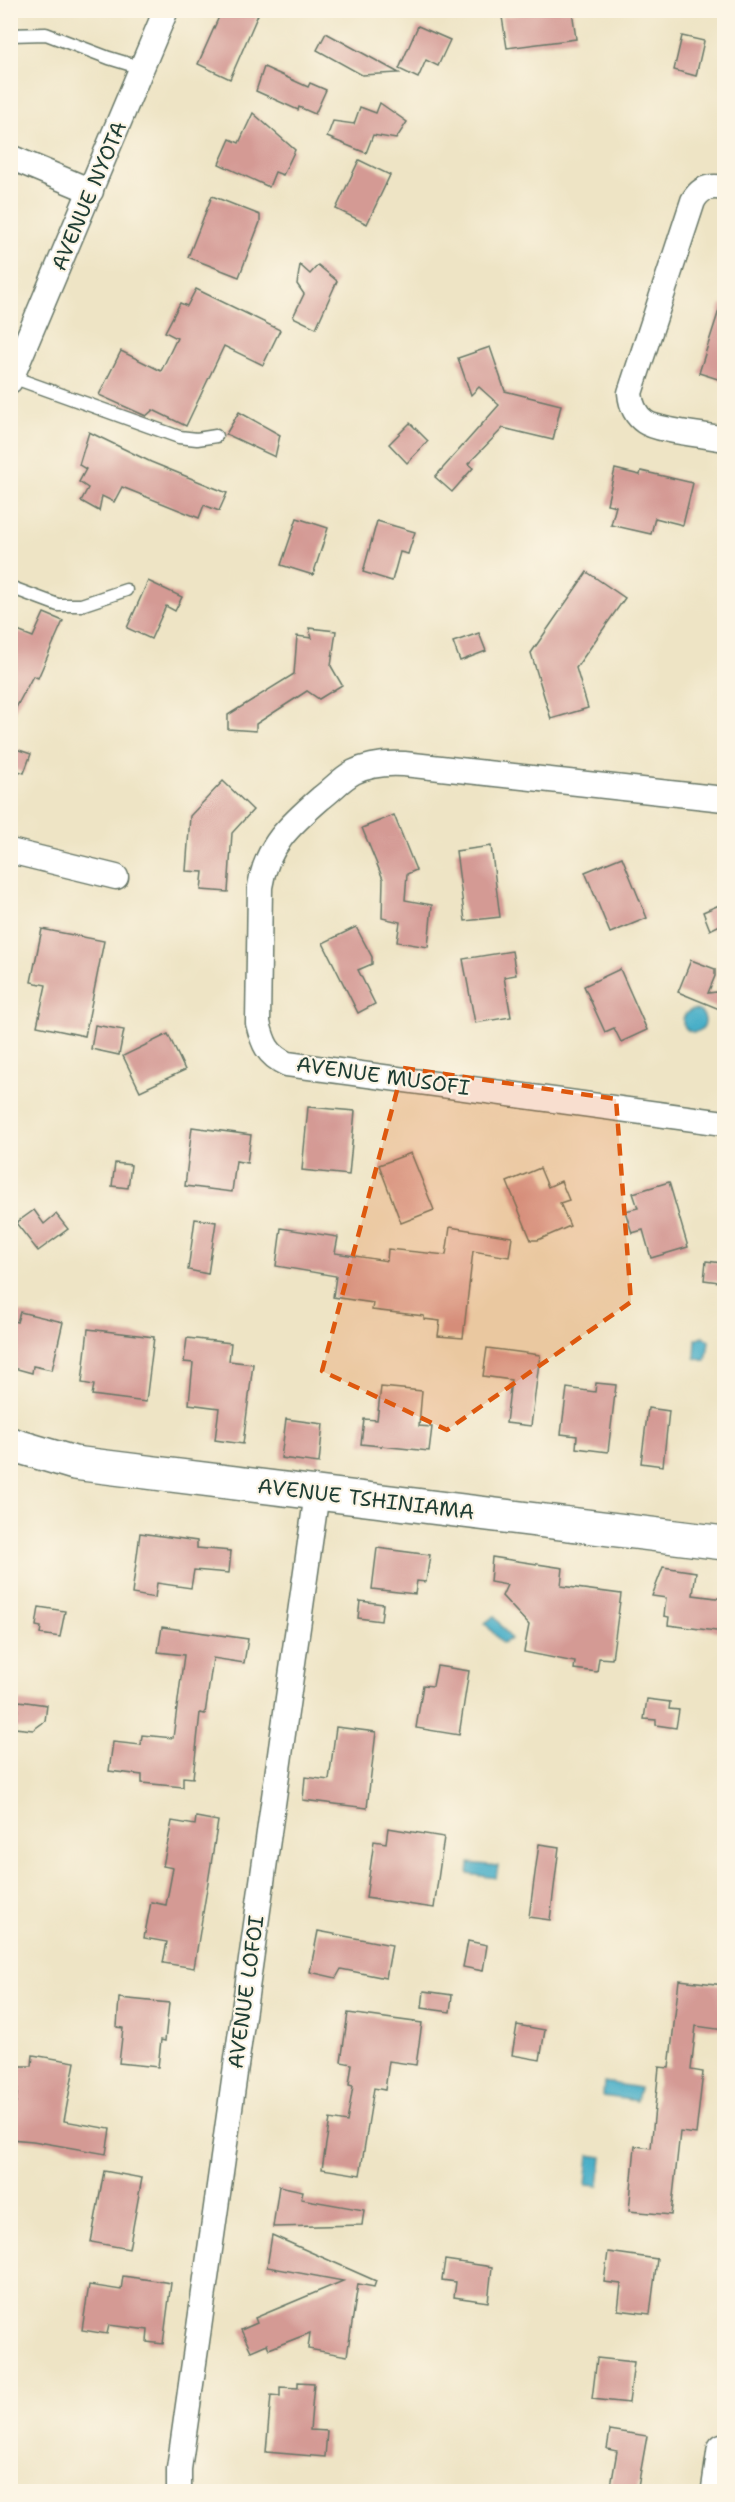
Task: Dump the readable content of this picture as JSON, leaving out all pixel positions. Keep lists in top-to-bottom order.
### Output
{
  "streets": {
    "street": [
      "AVENUE NYOTA",
      "AVENUE MUSOFI",
      "AVENUE TSHINIAMA",
      "AVENUE LOFOI"
    ]
  },
  "crossings": [
    ["AVENUE TSHINIAMA", "AVENUE LOFOI"]
  ]
}
